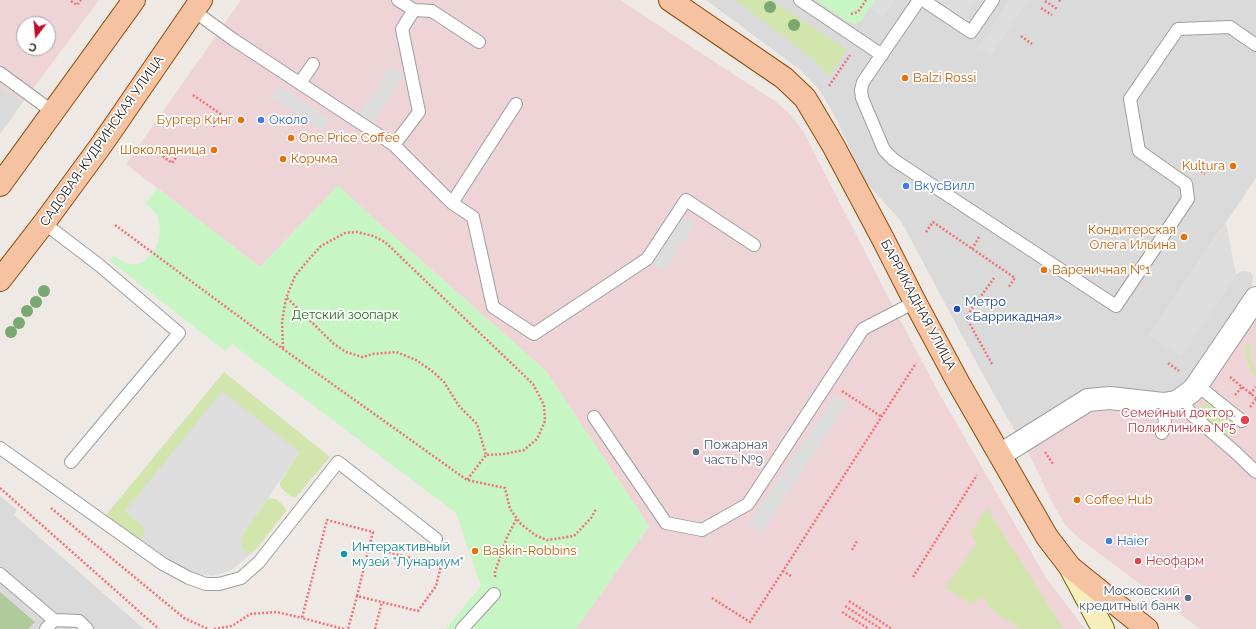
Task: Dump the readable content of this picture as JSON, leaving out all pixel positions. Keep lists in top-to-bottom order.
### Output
{
  "streets": {
    "main road": ["САДОВАЯ-КУДРИНСКАЯ УЛИЦА", "БАРРИКАДНАЯ УЛИЦА"]
  },
  "parks": ["Детский зоопарк"],
  "places": [
    "Balzi Rossi",
    "Бургер Кинг",
    "Около",
    "One Price Coffee",
    "Шоколадница",
    "Корчма",
    "Kultura",
    "ВкусВилл",
    "Кондитерская Олега Ильина",
    "Вареничная №1",
    "Метро «Баррикадная»",
    "Семейный доктор. Поликлиника №5",
    "Пожарная часть №9",
    "Coffee Hub",
    "Haier",
    "Baskin-Robbins",
    "Интерактивный музей \"Лунариум\"",
    "Неофарм",
    "Московский кредитный банк"
  ],
  "north": "bottom"
}
